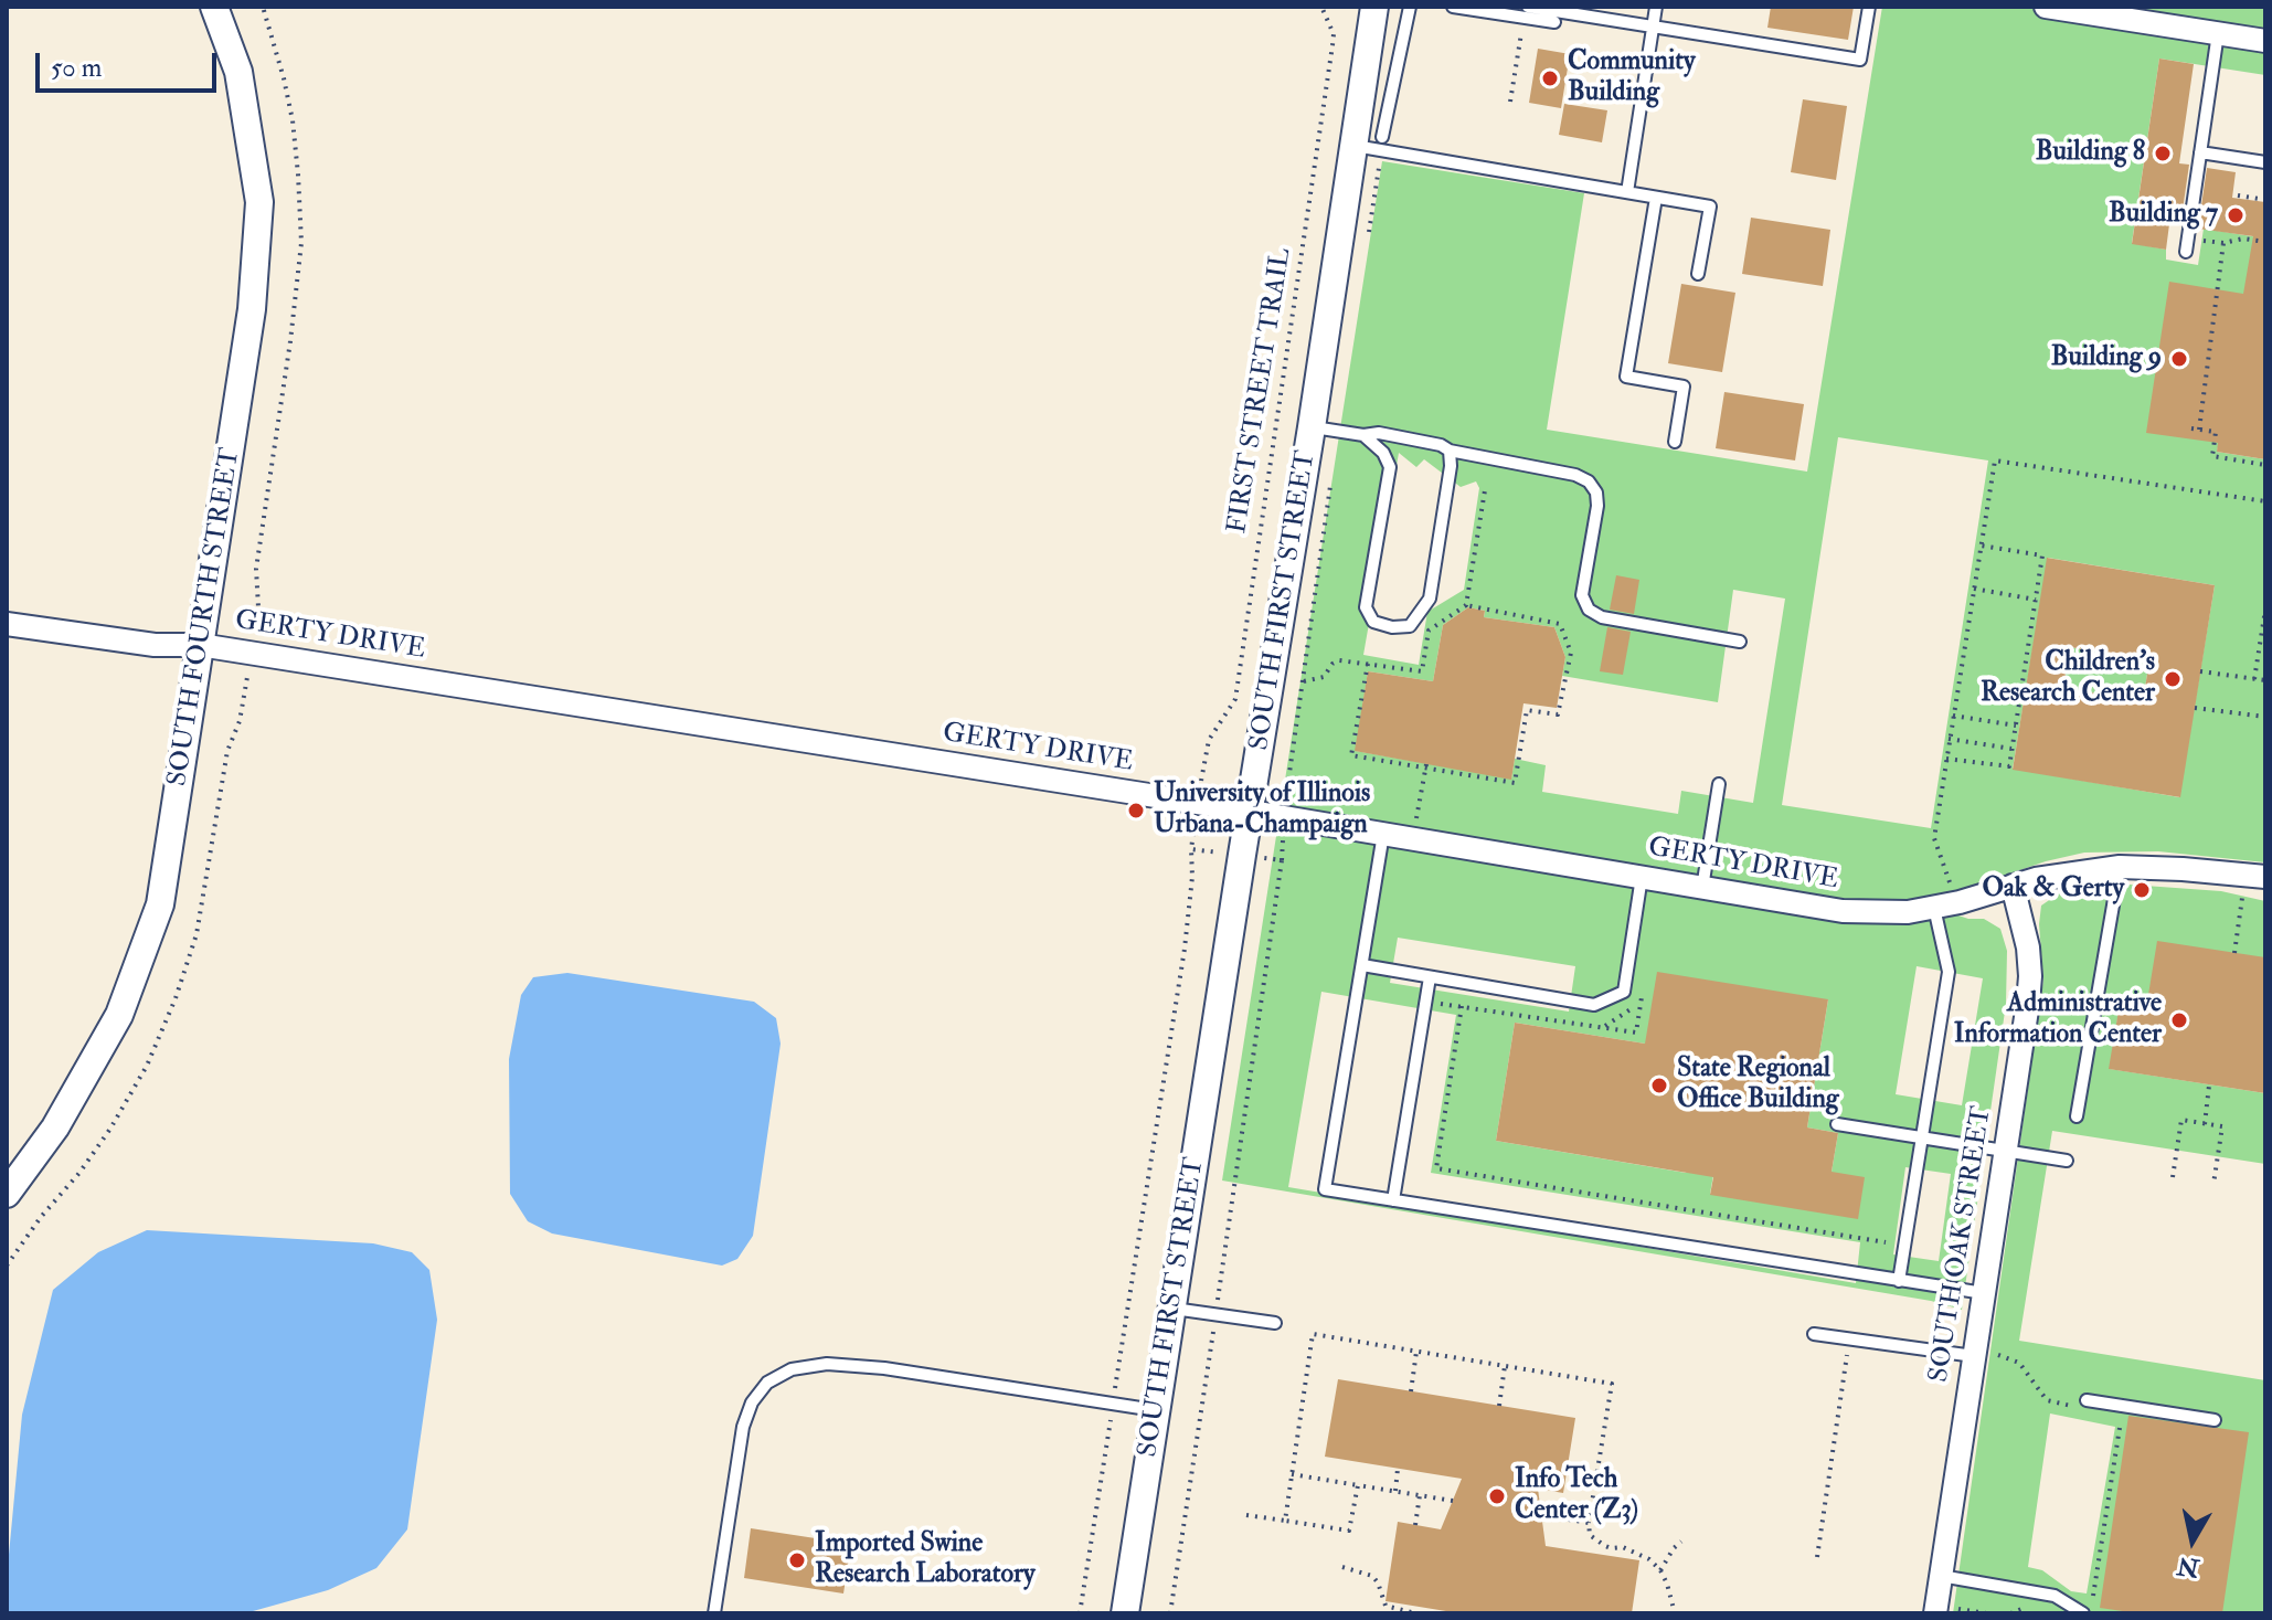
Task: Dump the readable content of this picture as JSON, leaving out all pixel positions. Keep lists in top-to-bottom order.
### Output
{
  "streets": {
    "street": [
      "SOUTH FIRST STREET",
      "SOUTH FOURTH STREET",
      "GERTY DRIVE",
      "SOUTH OAK STREET"
    ],
    "path": ["FIRST STREET TRAIL"]
  },
  "crossings": [
    ["SOUTH FIRST STREET", "GERTY DRIVE"],
    ["SOUTH FOURTH STREET", "GERTY DRIVE"],
    ["GERTY DRIVE", "SOUTH OAK STREET"]
  ],
  "places": [
    "Community Building",
    "Building 8",
    "Building 7",
    "Building 9",
    "Children's Research Center",
    "University of Illinois Urbana-Champaign",
    "Oak & Gerty",
    "Administrative Information Center",
    "State Regional Office Building",
    "Info Tech Center (Z3)",
    "Imported Swine Research Laboratory"
  ],
  "scale_bar": "50 m",
  "north": "bottom"
}
